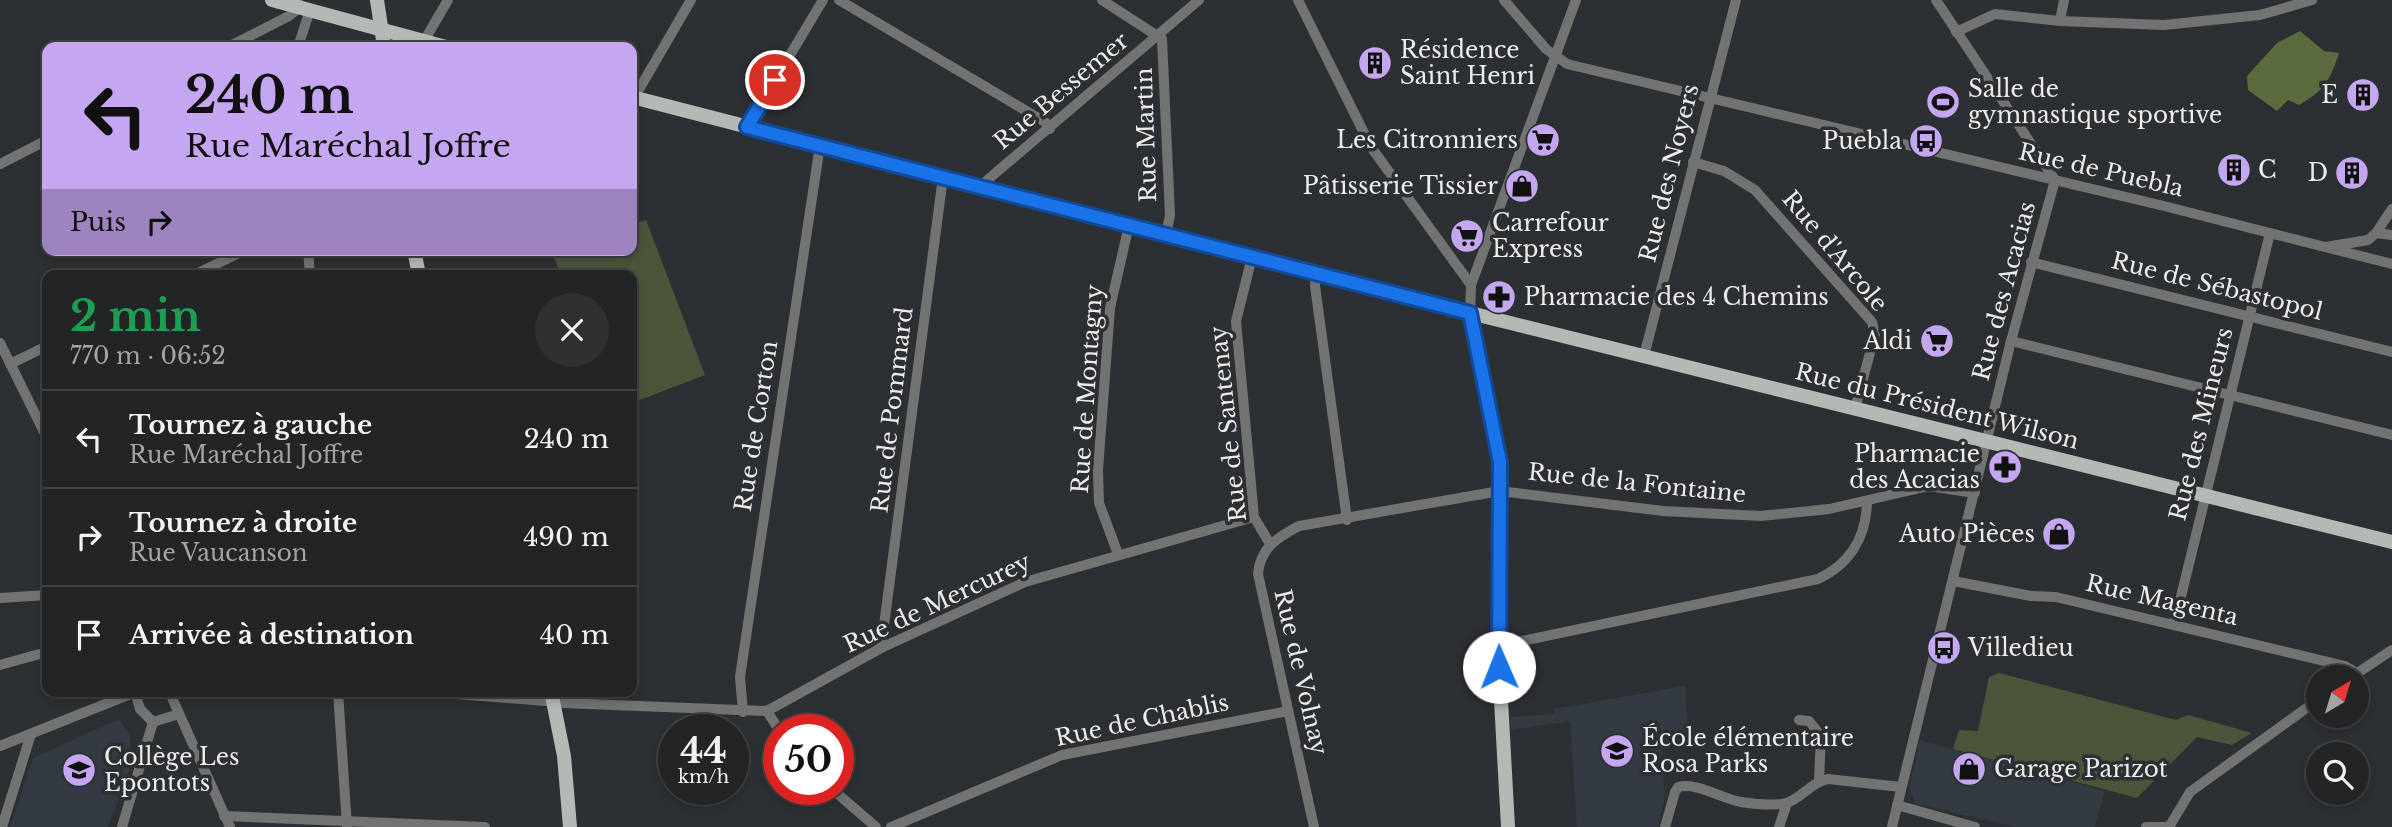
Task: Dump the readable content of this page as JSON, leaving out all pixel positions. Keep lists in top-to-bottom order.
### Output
{
  "streets": {
    "main road": ["Rue du Président Wilson"],
    "street": [
      "Rue Bessemer",
      "Rue Martin",
      "Rue de Puebla",
      "Rue des Noyers",
      "Rue d'Arcole",
      "Rue de Sébastopol",
      "Rue des Acacias",
      "Rue de Montagny",
      "Rue de Pommard",
      "Rue de Santenay",
      "Rue des Mineurs",
      "Rue de Corton",
      "Rue de la Fontaine",
      "Rue Magenta",
      "Rue de Mercurey",
      "Rue de Volnay",
      "Rue de Chablis"
    ]
  },
  "crossings": [
    ["Rue Bessemer", "Rue Martin"],
    ["Rue Bessemer", "Rue du Président Wilson"],
    ["Rue Martin", "Rue du Président Wilson"],
    ["Rue de Puebla", "Rue des Noyers"],
    ["Rue de Puebla", "Rue des Acacias"],
    ["Rue de Puebla", "Rue des Mineurs"],
    ["Rue des Noyers", "Rue d'Arcole"],
    ["Rue des Noyers", "Rue du Président Wilson"],
    ["Rue d'Arcole", "Rue du Président Wilson"],
    ["Rue de Sébastopol", "Rue des Acacias"],
    ["Rue de Sébastopol", "Rue des Mineurs"],
    ["Rue des Acacias", "Rue du Président Wilson"],
    ["Rue des Acacias", "Rue de la Fontaine"],
    ["Rue des Acacias", "Rue Magenta"],
    ["Rue de Montagny", "Rue du Président Wilson"],
    ["Rue de Montagny", "Rue de Mercurey"],
    ["Rue du Président Wilson", "Rue de Pommard"],
    ["Rue du Président Wilson", "Rue de Santenay"],
    ["Rue du Président Wilson", "Rue des Mineurs"],
    ["Rue du Président Wilson", "Rue de Corton"],
    ["Rue de Pommard", "Rue de Mercurey"],
    ["Rue de Santenay", "Rue de la Fontaine"],
    ["Rue de Santenay", "Rue de Mercurey"],
    ["Rue de Santenay", "Rue de Volnay"],
    ["Rue des Mineurs", "Rue Magenta"],
    ["Rue de la Fontaine", "Rue de Volnay"],
    ["Rue de Volnay", "Rue de Chablis"]
  ],
  "places": {
    "building": [
      "Résidence Saint Henri",
      "E",
      "C",
      "D"
    ],
    "sports": ["Salle de gymnastique sportive"],
    "supermarket": ["Les Citronniers", "Carrefour Express", "Aldi"],
    "bus stop": ["Puebla", "Villedieu"],
    "shop": ["Pâtisserie Tissier", "Auto Pièces", "Garage Parizot"],
    "pharmacy": ["Pharmacie des 4 Chemins", "Pharmacie des Acacias"],
    "school or university": ["École élémentaire Rosa Parks", "Collège Les Epontots"]
  },
  "north": "top right",
  "page": {
    "turn": ["240 m", "Rue Maréchal Joffre"],
    "then": "Puis",
    "heading": ["2 min", "770 m · 06:52"],
    "list": [
      {
        "name": "Tournez à gauche",
        "note": "Rue Maréchal Joffre",
        "value": "240 m"
      },
      {
        "name": "Tournez à droite",
        "note": "Rue Vaucanson",
        "value": "490 m"
      },
      {
        "name": "Arrivée à destination",
        "value": "40 m"
      }
    ],
    "speed": "44 km/h",
    "limit": "50"
  }
}
